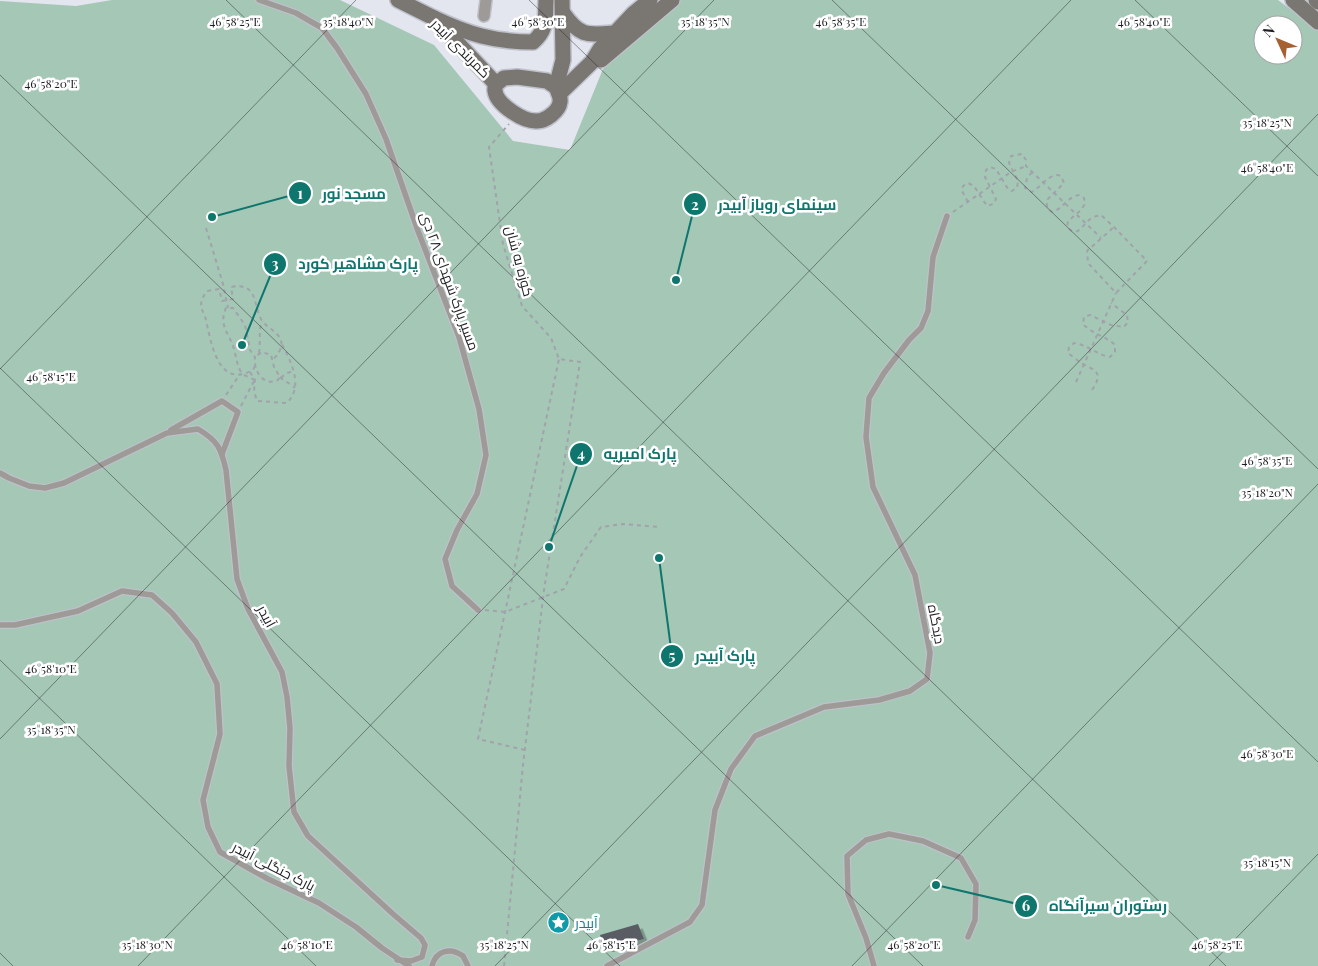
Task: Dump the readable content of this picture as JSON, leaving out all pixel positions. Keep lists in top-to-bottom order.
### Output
{
  "streets": {
    "main road": ["کمربندی آبیدر"],
    "lane": [
      "مسیر پارک شهدای ۲۸ دی",
      "آبیدر",
      "دیدگاه",
      "پارک جنگلی آبیدر"
    ],
    "path": ["کوزه به شان"]
  },
  "crossings": [
    ["کمربندی آبیدر", "کوزه به شان"],
    ["آبیدر", "پارک جنگلی آبیدر"]
  ],
  "places": {
    "other": [
      "مسجد نور",
      "سینمای روباز آبیدر",
      "پارک مشاهیر کورد",
      "پارک امیریه",
      "پارک آبیدر",
      "رستوران سیرآنگاه"
    ],
    "place": ["آبیدر"]
  },
  "north": "top left",
  "coordinates": [
    "46°58'25\"E",
    "46°58'30\"E",
    "46°58'35\"E",
    "46°58'40\"E",
    "35°18'40\"N",
    "35°18'35\"N",
    "46°58'20\"E",
    "35°18'25\"N",
    "46°58'15\"E",
    "35°18'20\"N",
    "46°58'10\"E",
    "35°18'15\"N",
    "35°18'30\"N"
  ]
}
